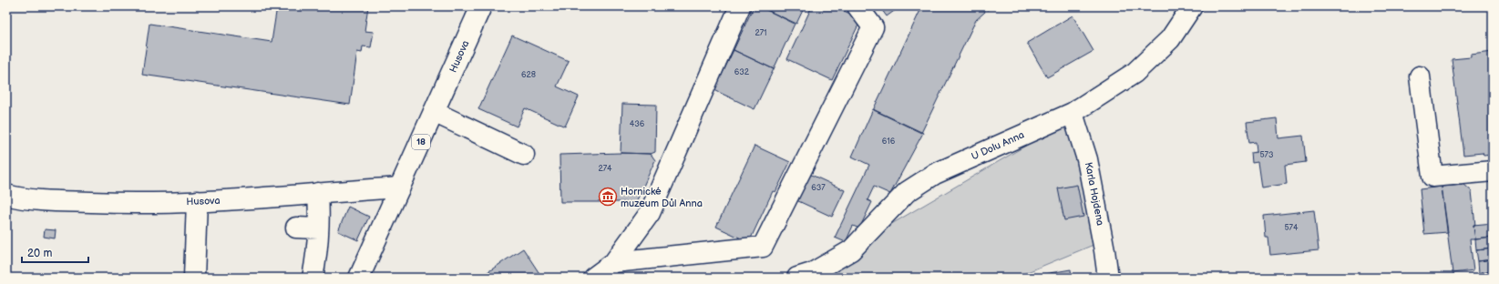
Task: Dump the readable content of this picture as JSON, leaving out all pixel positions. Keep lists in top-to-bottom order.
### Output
{
  "streets": {
    "street": [
      "Husova",
      "18",
      "U Dolu Anna",
      "Karla Hojdena"
    ]
  },
  "crossings": [
    ["U Dolu Anna", "Karla Hojdena"]
  ],
  "places": {
    "museum": ["Hornické muzeum Důl Anna"]
  },
  "house_numbers": [
    "271",
    "632",
    "628",
    "436",
    "616",
    "573",
    "274",
    "637",
    "574"
  ],
  "scale_bar": "20 m"
}
